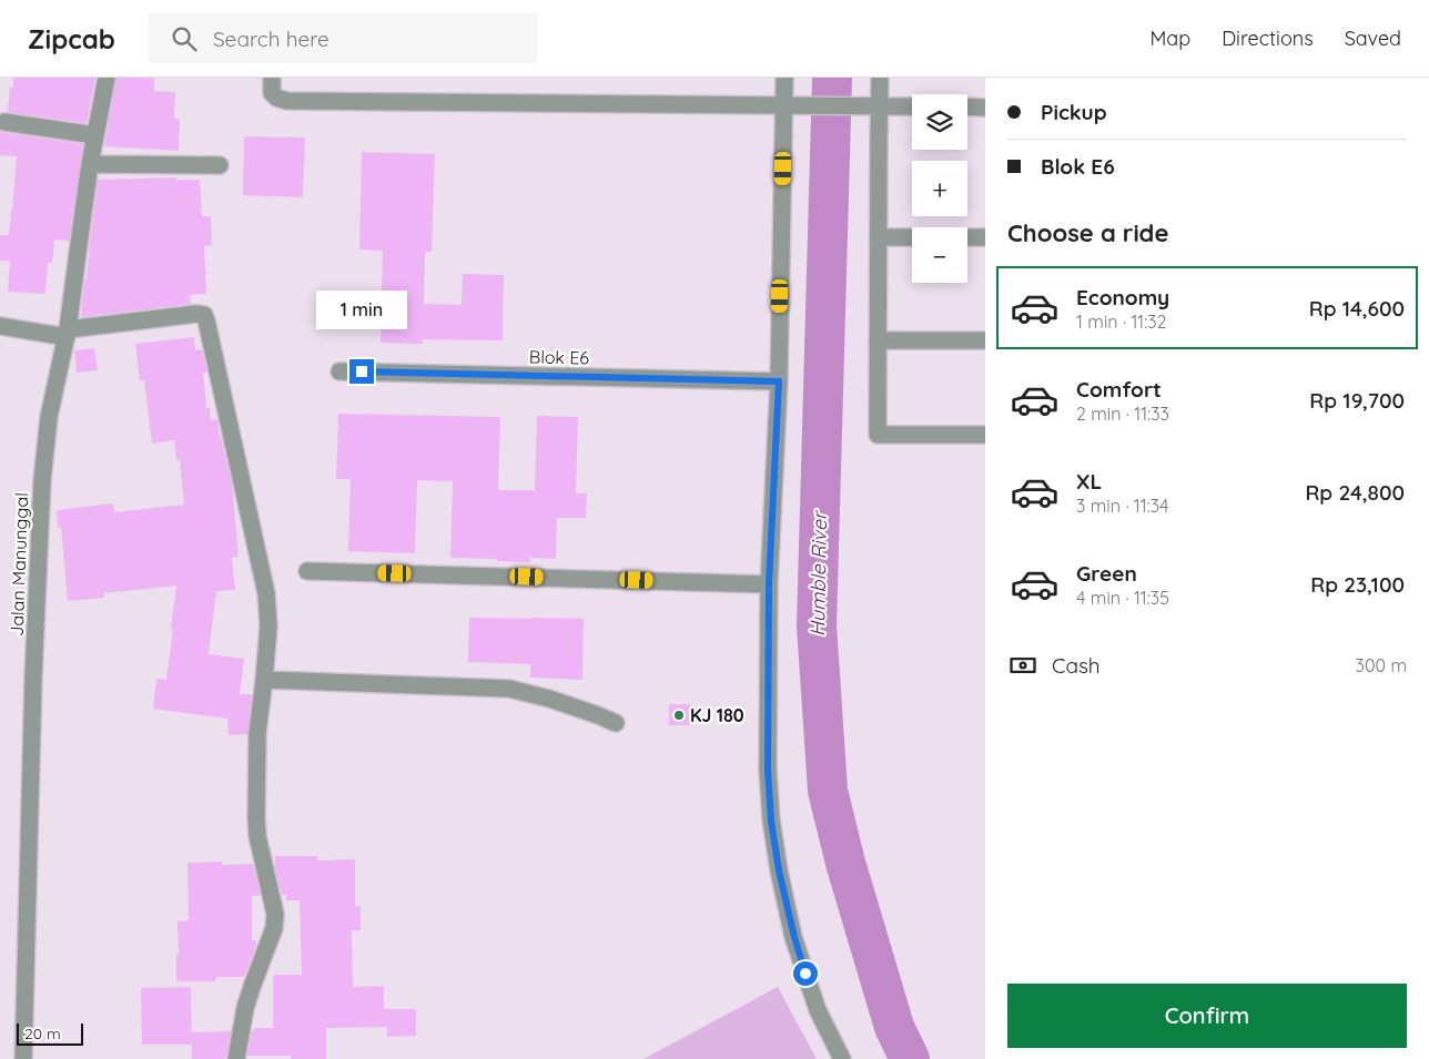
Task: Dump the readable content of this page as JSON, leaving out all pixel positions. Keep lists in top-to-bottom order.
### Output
{
  "streets": {
    "street": ["Blok E6", "Jalan Manunggal"]
  },
  "water": ["Humble River"],
  "places": ["KJ 180"],
  "scale_bar": "20 m",
  "page": {
    "header": "Zipcab",
    "search": "Search here",
    "nav": ["Map", "Directions", "Saved"],
    "banner": ["Pickup", "Blok E6"],
    "map_buttons": ["+", "−"],
    "heading": "Choose a ride",
    "list": [
      {
        "name": "Economy",
        "note": "1 min · 11:32",
        "value": "Rp 14,600"
      },
      {
        "name": "Comfort",
        "note": "2 min · 11:33",
        "value": "Rp 19,700"
      },
      {
        "name": "XL",
        "note": "3 min · 11:34",
        "value": "Rp 24,800"
      },
      {
        "name": "Green",
        "note": "4 min · 11:35",
        "value": "Rp 23,100"
      }
    ],
    "bubble": "1 min",
    "pay": ["Cash", "300 m"],
    "buttons": "Confirm",
    "scale": "20 m"
  }
}
